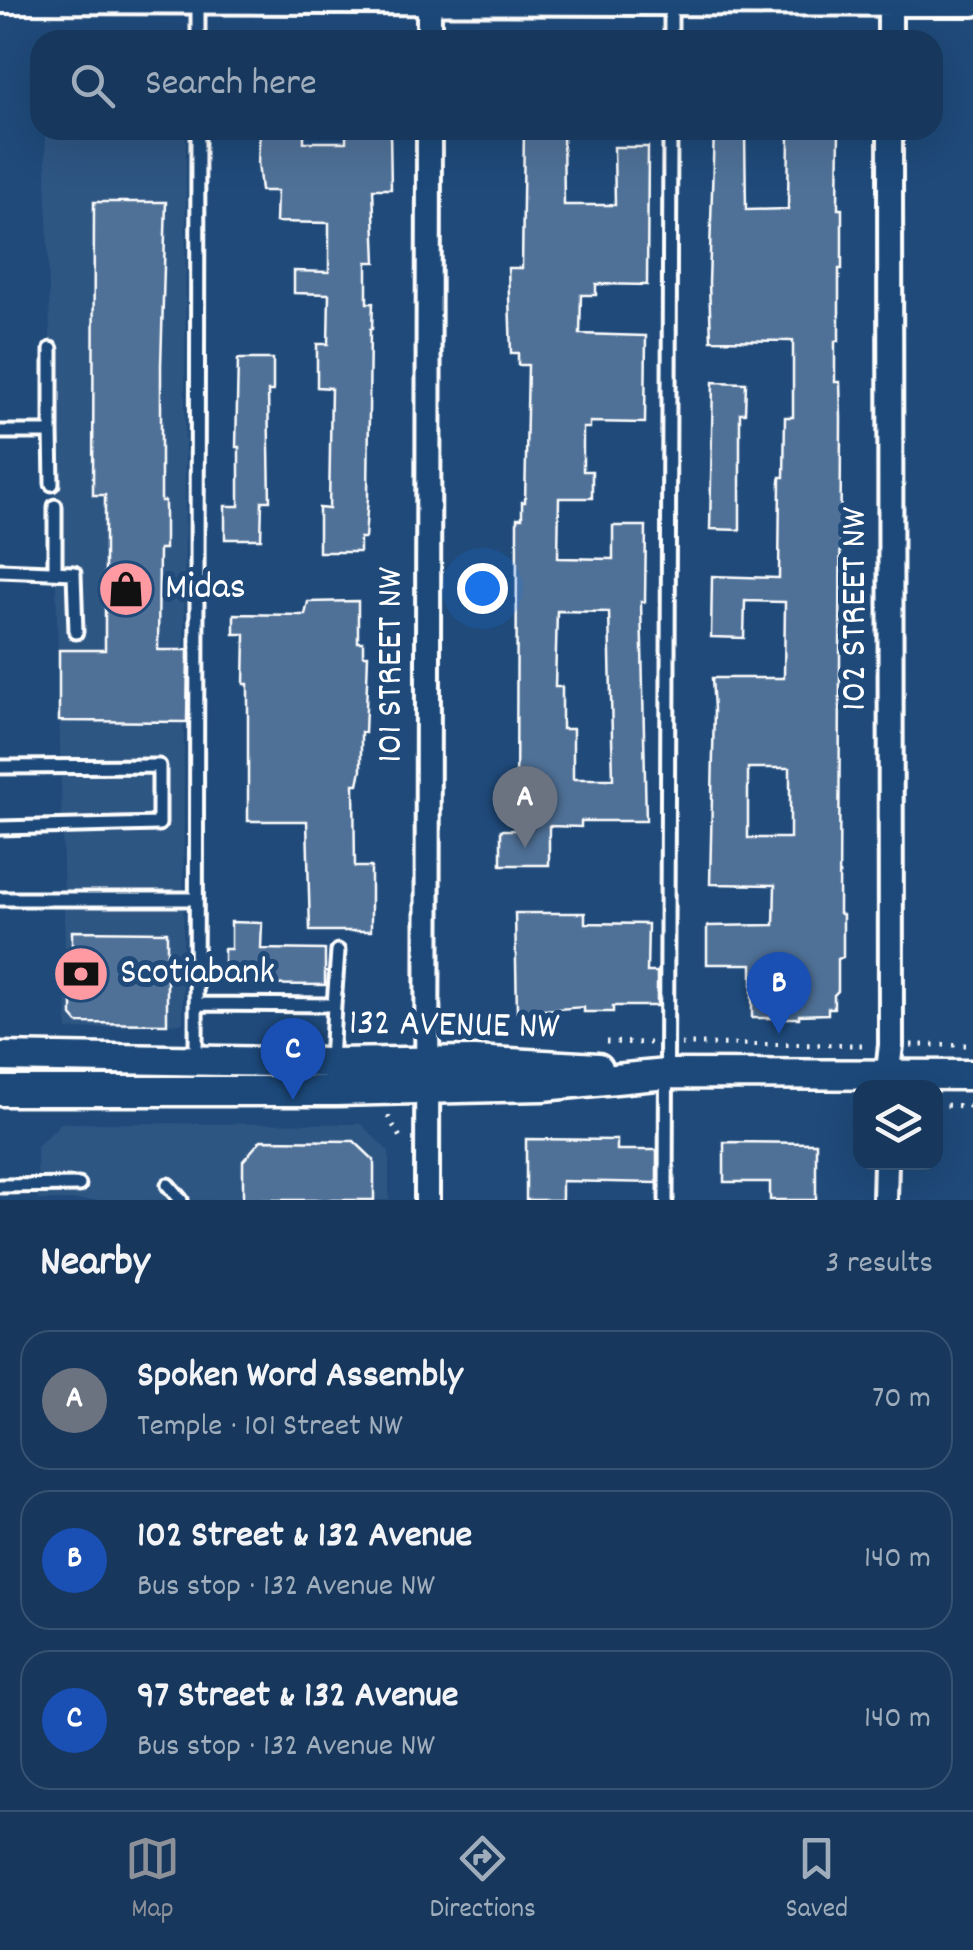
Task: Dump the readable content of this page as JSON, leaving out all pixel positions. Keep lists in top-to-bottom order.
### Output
{
  "streets": {
    "street": ["102 STREET NW", "101 STREET NW", "132 AVENUE NW"]
  },
  "crossings": [
    ["102 STREET NW", "132 AVENUE NW"],
    ["101 STREET NW", "132 AVENUE NW"]
  ],
  "places": {
    "shop": ["Midas"],
    "bank": ["Scotiabank"]
  },
  "page": {
    "search": "Search here",
    "pins": ["A", "B", "C"],
    "heading": ["Nearby", "3 results"],
    "list": [
      {
        "mark": "A",
        "name": "Spoken Word Assembly",
        "note": "Temple · 101 Street NW",
        "value": "70 m"
      },
      {
        "mark": "B",
        "name": "102 Street & 132 Avenue",
        "note": "Bus stop · 132 Avenue NW",
        "value": "140 m"
      },
      {
        "mark": "C",
        "name": "97 Street & 132 Avenue",
        "note": "Bus stop · 132 Avenue NW",
        "value": "140 m"
      }
    ],
    "nav": ["Map", "Directions", "Saved"]
  }
}
